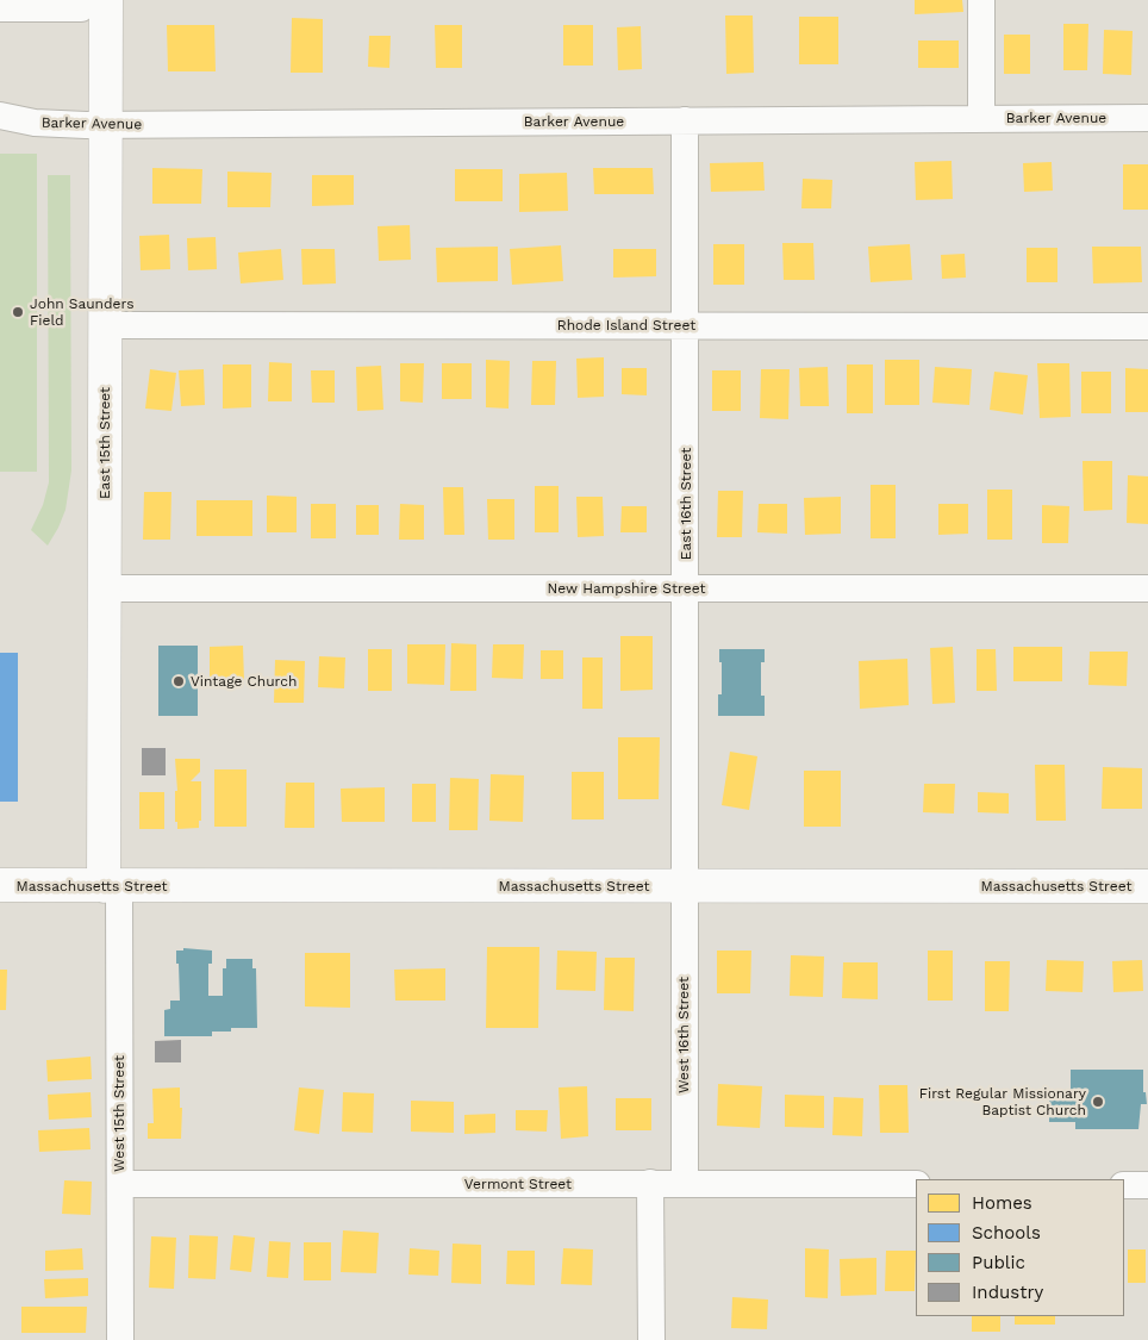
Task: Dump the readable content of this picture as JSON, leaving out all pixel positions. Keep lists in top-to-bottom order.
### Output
{
  "streets": {
    "main road": ["East 15th Street", "Massachusetts Street"],
    "street": [
      "Barker Avenue",
      "Rhode Island Street",
      "East 16th Street",
      "New Hampshire Street",
      "West 16th Street",
      "West 15th Street",
      "Vermont Street"
    ]
  },
  "crossings": [
    ["Barker Avenue", "East 15th Street"],
    ["Barker Avenue", "East 16th Street"],
    ["Rhode Island Street", "East 15th Street"],
    ["Rhode Island Street", "East 16th Street"],
    ["East 15th Street", "New Hampshire Street"],
    ["East 15th Street", "Massachusetts Street"],
    ["East 15th Street", "West 15th Street"],
    ["East 16th Street", "New Hampshire Street"],
    ["East 16th Street", "Massachusetts Street"],
    ["East 16th Street", "West 16th Street"],
    ["Massachusetts Street", "West 16th Street"],
    ["Massachusetts Street", "West 15th Street"],
    ["West 16th Street", "Vermont Street"],
    ["West 15th Street", "Vermont Street"]
  ],
  "places": ["John Saunders Field", "Vintage Church", "First Regular Missionary Baptist Church"],
  "legend": [
    "Homes",
    "Schools",
    "Public",
    "Industry"
  ]
}
